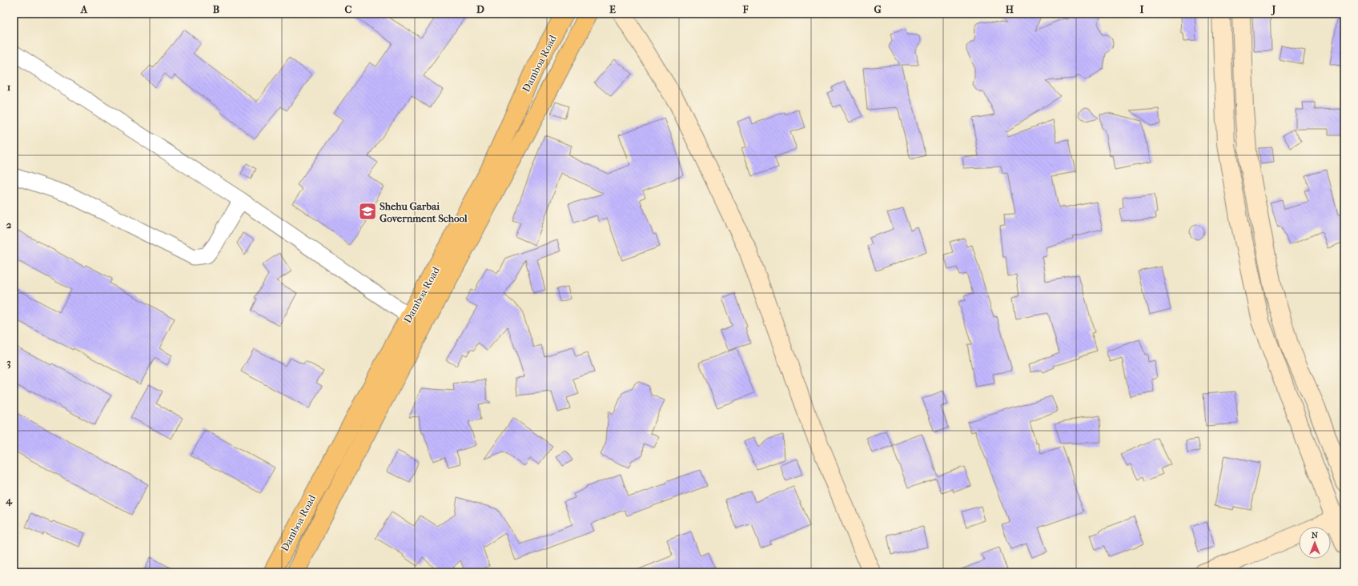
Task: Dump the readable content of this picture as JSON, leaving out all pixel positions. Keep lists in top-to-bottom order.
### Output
{
  "streets": {
    "main road": ["Damboa Road"]
  },
  "places": {
    "school or university": ["Shehu Garbai Government School"]
  },
  "north": "top",
  "grid": {
    "columns": [
      "A",
      "B",
      "C",
      "D",
      "E",
      "F",
      "G",
      "H",
      "I",
      "J"
    ],
    "rows": [
      "1",
      "2",
      "3",
      "4"
    ]
  }
}
